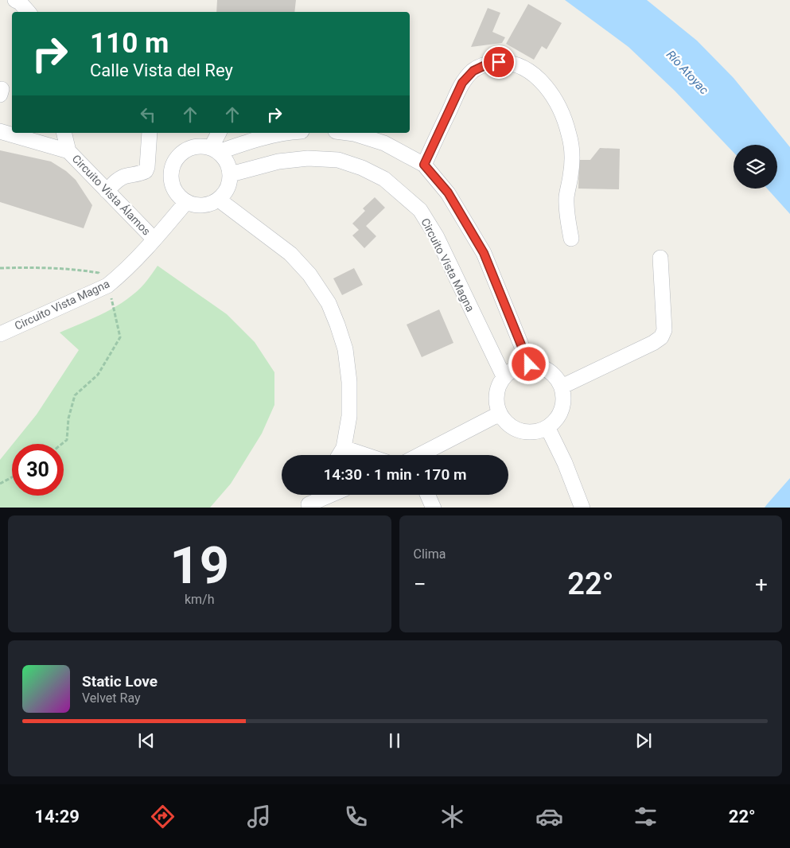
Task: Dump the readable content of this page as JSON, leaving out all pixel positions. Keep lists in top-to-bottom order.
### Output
{
  "streets": {
    "street": ["Circuito Vista Álamos", "Circuito Vista Magna"]
  },
  "crossings": [
    ["Circuito Vista Álamos", "Circuito Vista Magna"]
  ],
  "water": ["Río Atoyac"],
  "page": {
    "turn": ["110 m", "Calle Vista del Rey"],
    "limit": "30",
    "trip": "14:30 · 1 min · 170 m",
    "tile": [
      ["19", "km/h"],
      "Clima"
    ],
    "heat": ["−", "22°", "+"],
    "song": ["Static Love", "Velvet Ray"],
    "tabs": ["14:29", "22°"]
  }
}
